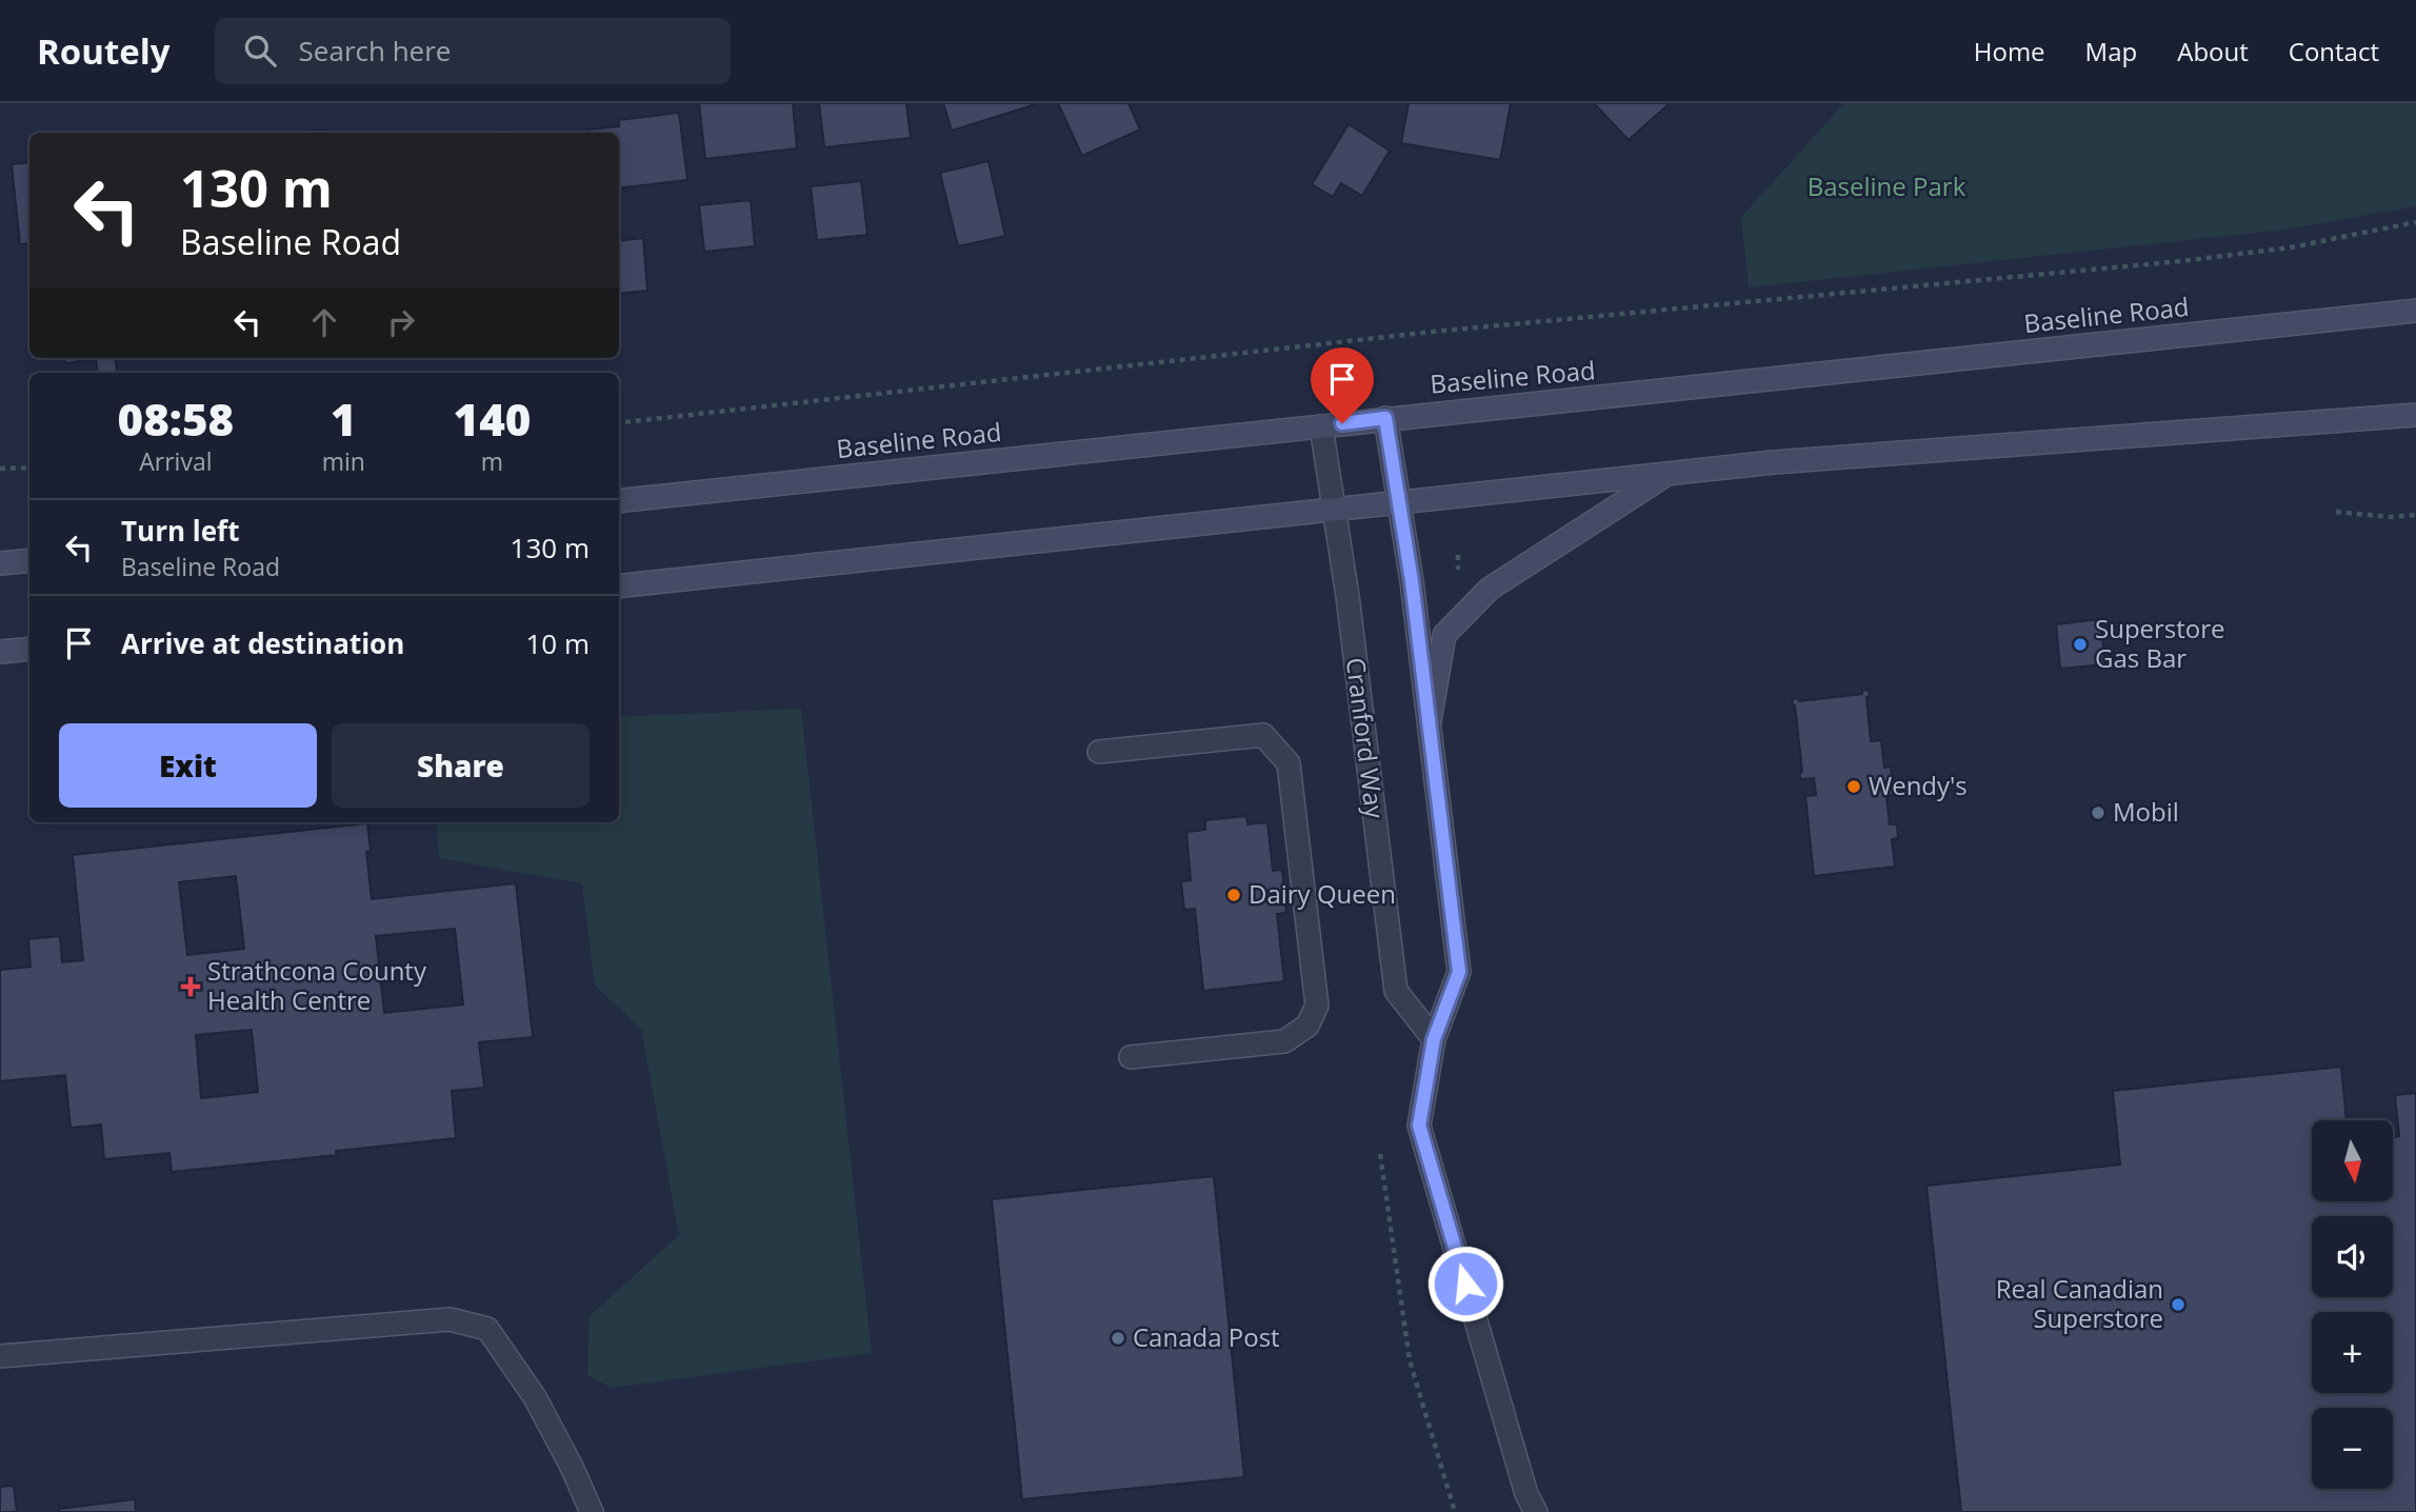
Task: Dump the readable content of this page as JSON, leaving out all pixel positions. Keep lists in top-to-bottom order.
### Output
{
  "streets": {
    "main road": ["Baseline Road"],
    "street": ["Cranford Way"]
  },
  "crossings": [
    ["Baseline Road", "Cranford Way"]
  ],
  "parks": ["Baseline Park"],
  "places": {
    "other": [
      "Superstore Gas Bar",
      "Wendy's",
      "Mobil",
      "Dairy Queen",
      "Real Canadian Superstore",
      "Canada Post"
    ],
    "health": ["Strathcona County Health Centre"]
  },
  "north": "bottom",
  "page": {
    "header": "Routely",
    "search": "Search here",
    "nav": [
      "Home",
      "Map",
      "About",
      "Contact"
    ],
    "turn": ["130 m", "Baseline Road"],
    "eta": [
      "08:58",
      "Arrival",
      "1",
      "min",
      "140",
      "m"
    ],
    "list": [
      {
        "name": "Turn left",
        "note": "Baseline Road",
        "value": "130 m"
      },
      {
        "name": "Arrive at destination",
        "value": "10 m"
      }
    ],
    "buttons": ["Exit", "Share"],
    "map_buttons": ["+", "−"]
  }
}
